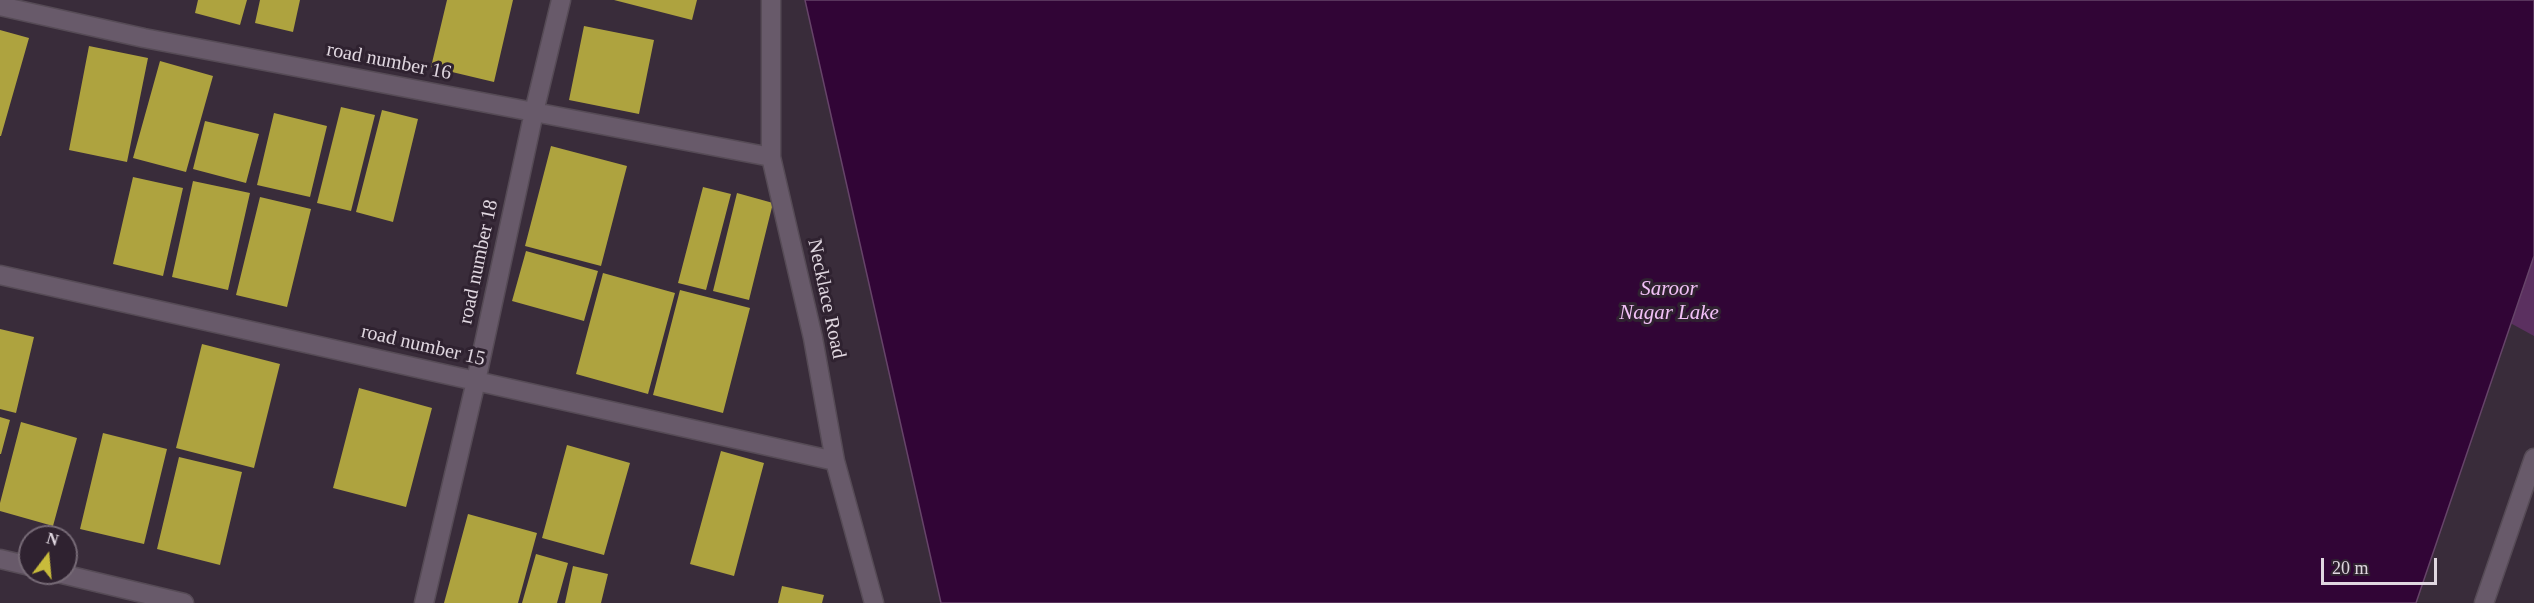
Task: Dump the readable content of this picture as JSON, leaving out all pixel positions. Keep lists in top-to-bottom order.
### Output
{
  "streets": {
    "street": [
      "road number 16",
      "road number 18",
      "Necklace Road",
      "road number 15"
    ]
  },
  "crossings": [
    ["road number 16", "road number 18"],
    ["road number 16", "Necklace Road"],
    ["road number 18", "road number 15"],
    ["Necklace Road", "road number 15"]
  ],
  "water": ["Saroor Nagar Lake"],
  "scale_bar": "20 m",
  "north": "top"
}
